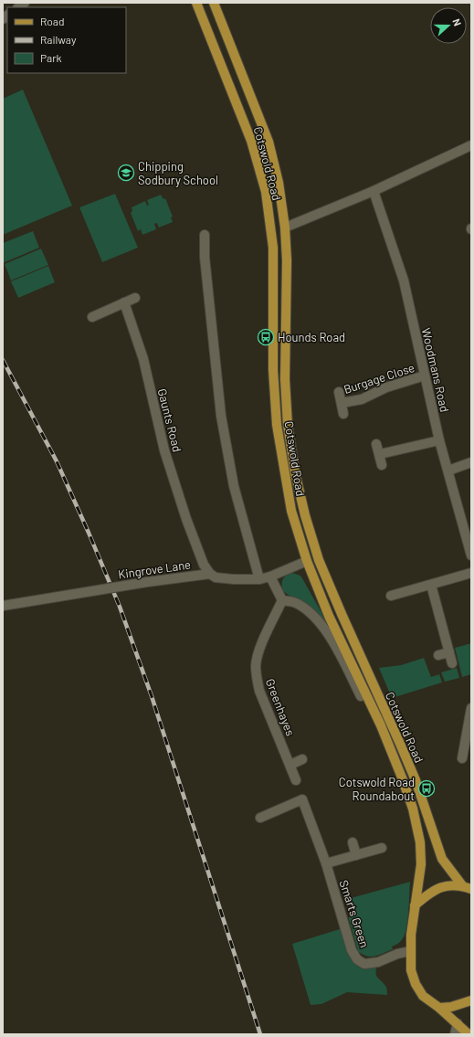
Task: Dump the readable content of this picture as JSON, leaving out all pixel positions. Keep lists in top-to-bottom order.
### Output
{
  "streets": {
    "main road": ["Cotswold Road"],
    "street": [
      "Woodmans Road",
      "Burgage Close",
      "Gaunts Road",
      "Kingrove Lane",
      "Greenhayes",
      "Smarts Green"
    ]
  },
  "crossings": [
    ["Cotswold Road", "Kingrove Lane"],
    ["Cotswold Road", "Smarts Green"],
    ["Woodmans Road", "Burgage Close"],
    ["Gaunts Road", "Kingrove Lane"]
  ],
  "places": {
    "school or university": ["Chipping Sodbury School"],
    "bus stop": ["Hounds Road", "Cotswold Road Roundabout"]
  },
  "legend": ["Road", "Railway", "Park"],
  "north": "right"
}
